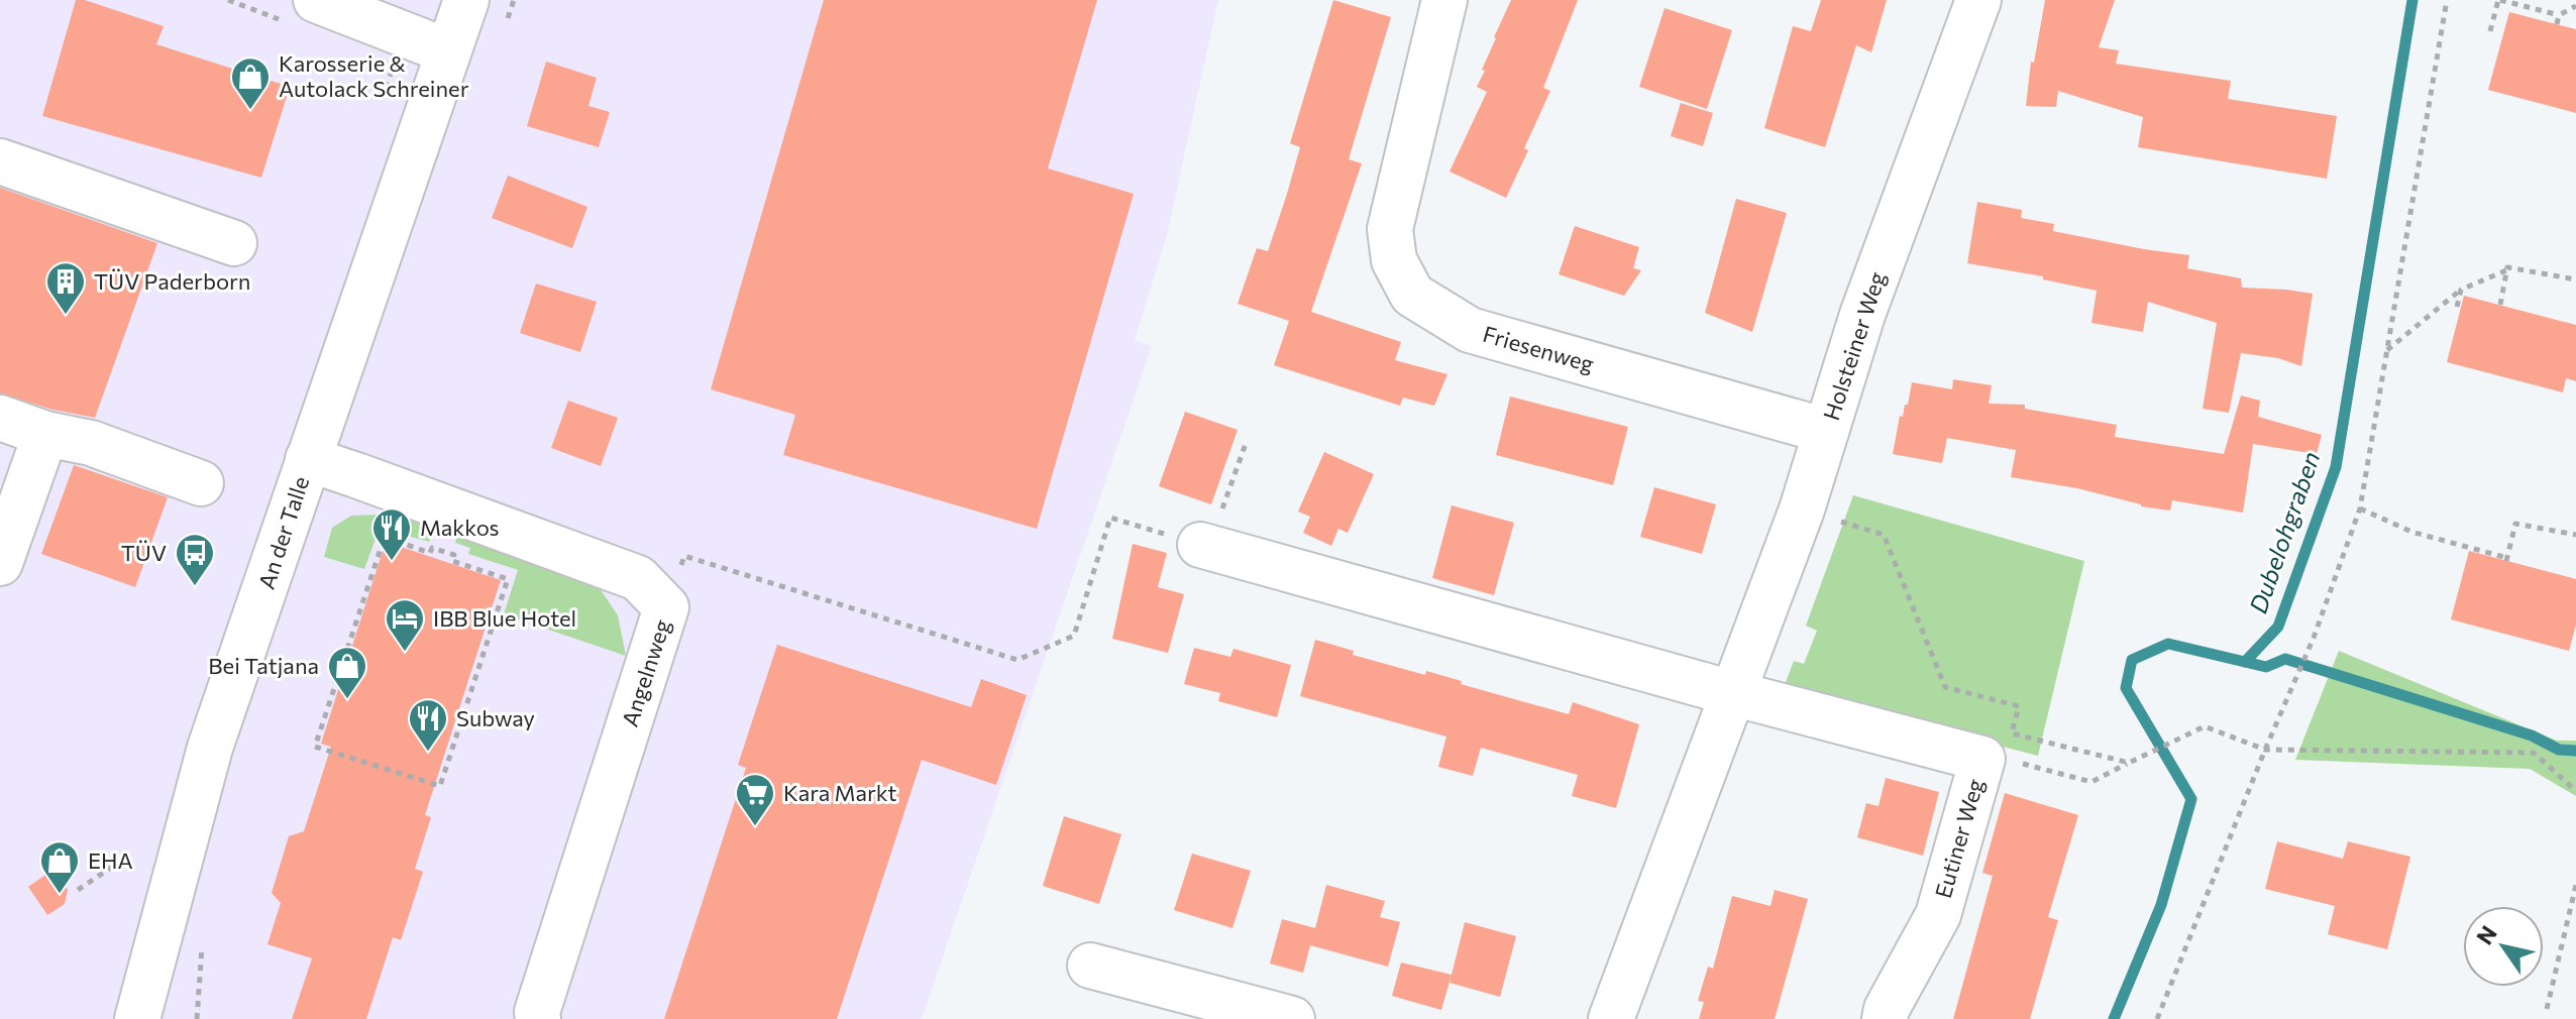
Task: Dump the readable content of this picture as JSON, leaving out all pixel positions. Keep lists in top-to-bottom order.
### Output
{
  "streets": {
    "street": [
      "Holsteiner Weg",
      "Friesenweg",
      "An der Talle",
      "Angelnweg",
      "Eutiner Weg"
    ]
  },
  "crossings": [
    ["Holsteiner Weg", "Friesenweg"],
    ["Holsteiner Weg", "Eutiner Weg"],
    ["An der Talle", "Angelnweg"]
  ],
  "water": ["Dubelohgraben"],
  "places": {
    "shop": ["Karosserie & Autolack Schreiner", "Bei Tatjana", "EHA"],
    "building": ["TÜV Paderborn"],
    "restaurant": ["Makkos", "Subway"],
    "bus stop": ["TÜV"],
    "hotel": ["IBB Blue Hotel"],
    "supermarket": ["Kara Markt"]
  },
  "north": "top left"
}
